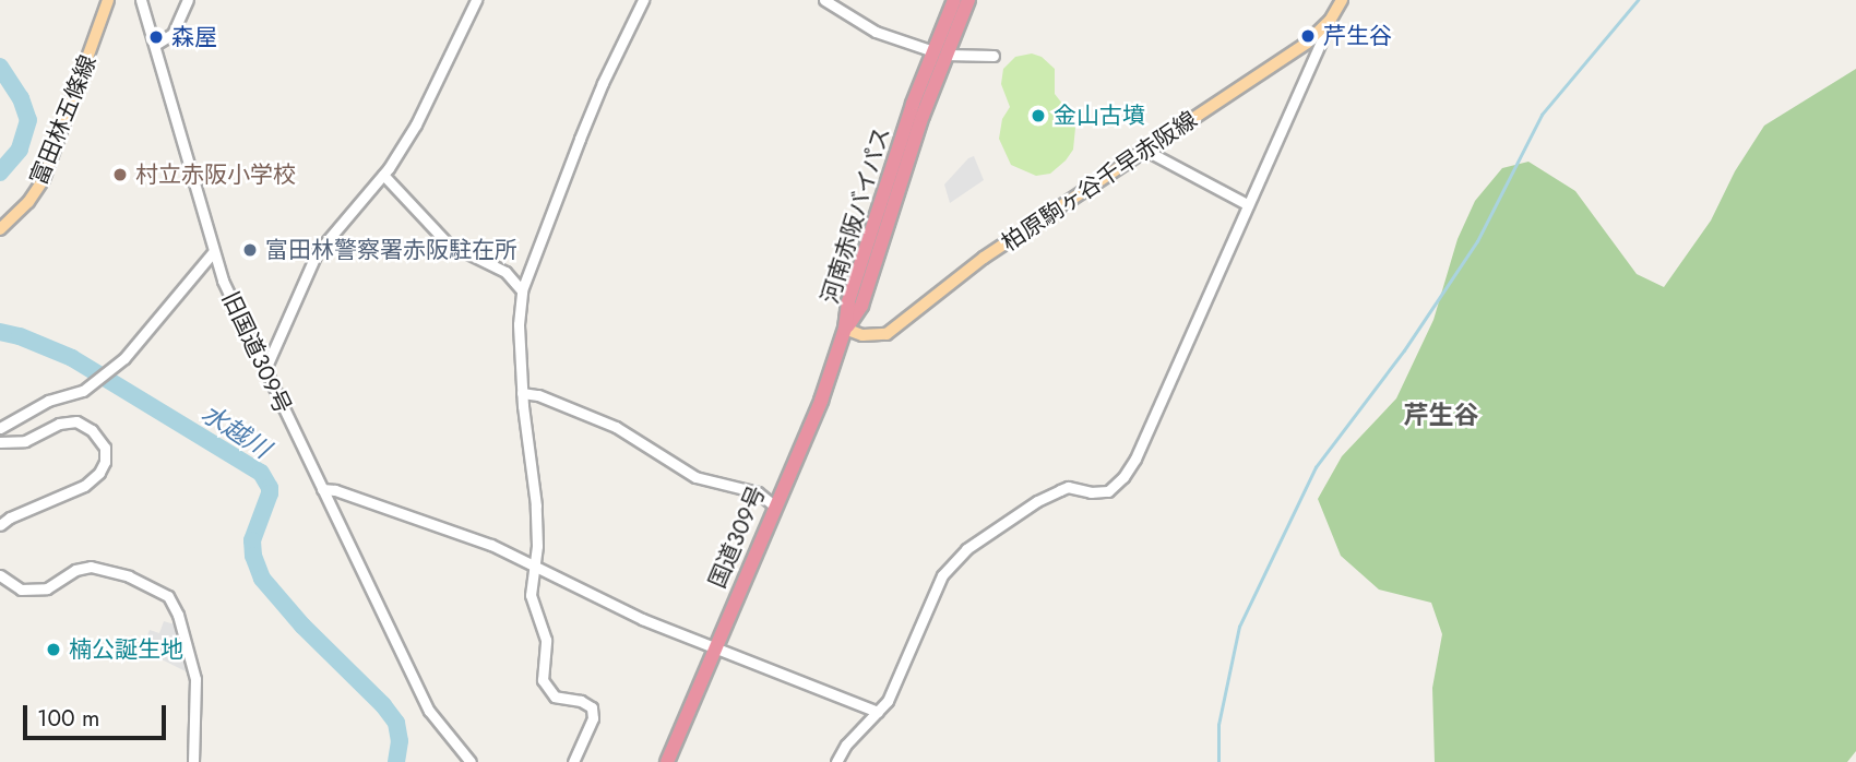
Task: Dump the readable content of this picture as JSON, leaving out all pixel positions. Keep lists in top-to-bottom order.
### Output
{
  "streets": {
    "highway": ["河南赤阪バイパス", "国道309号"],
    "main road": ["富田林五條線", "柏原駒ヶ谷千早赤阪線"],
    "street": ["旧国道309号"]
  },
  "crossings": [
    ["柏原駒ヶ谷千早赤阪線", "河南赤阪バイパス"],
    ["柏原駒ヶ谷千早赤阪線", "国道309号"],
    ["河南赤阪バイパス", "国道309号"]
  ],
  "districts": ["芹生谷"],
  "water": ["水越川"],
  "places": [
    "芹生谷",
    "森屋",
    "金山古墳",
    "村立赤阪小学校",
    "富田林警察署赤阪駐在所",
    "楠公誕生地"
  ],
  "scale_bar": "100 m"
}
